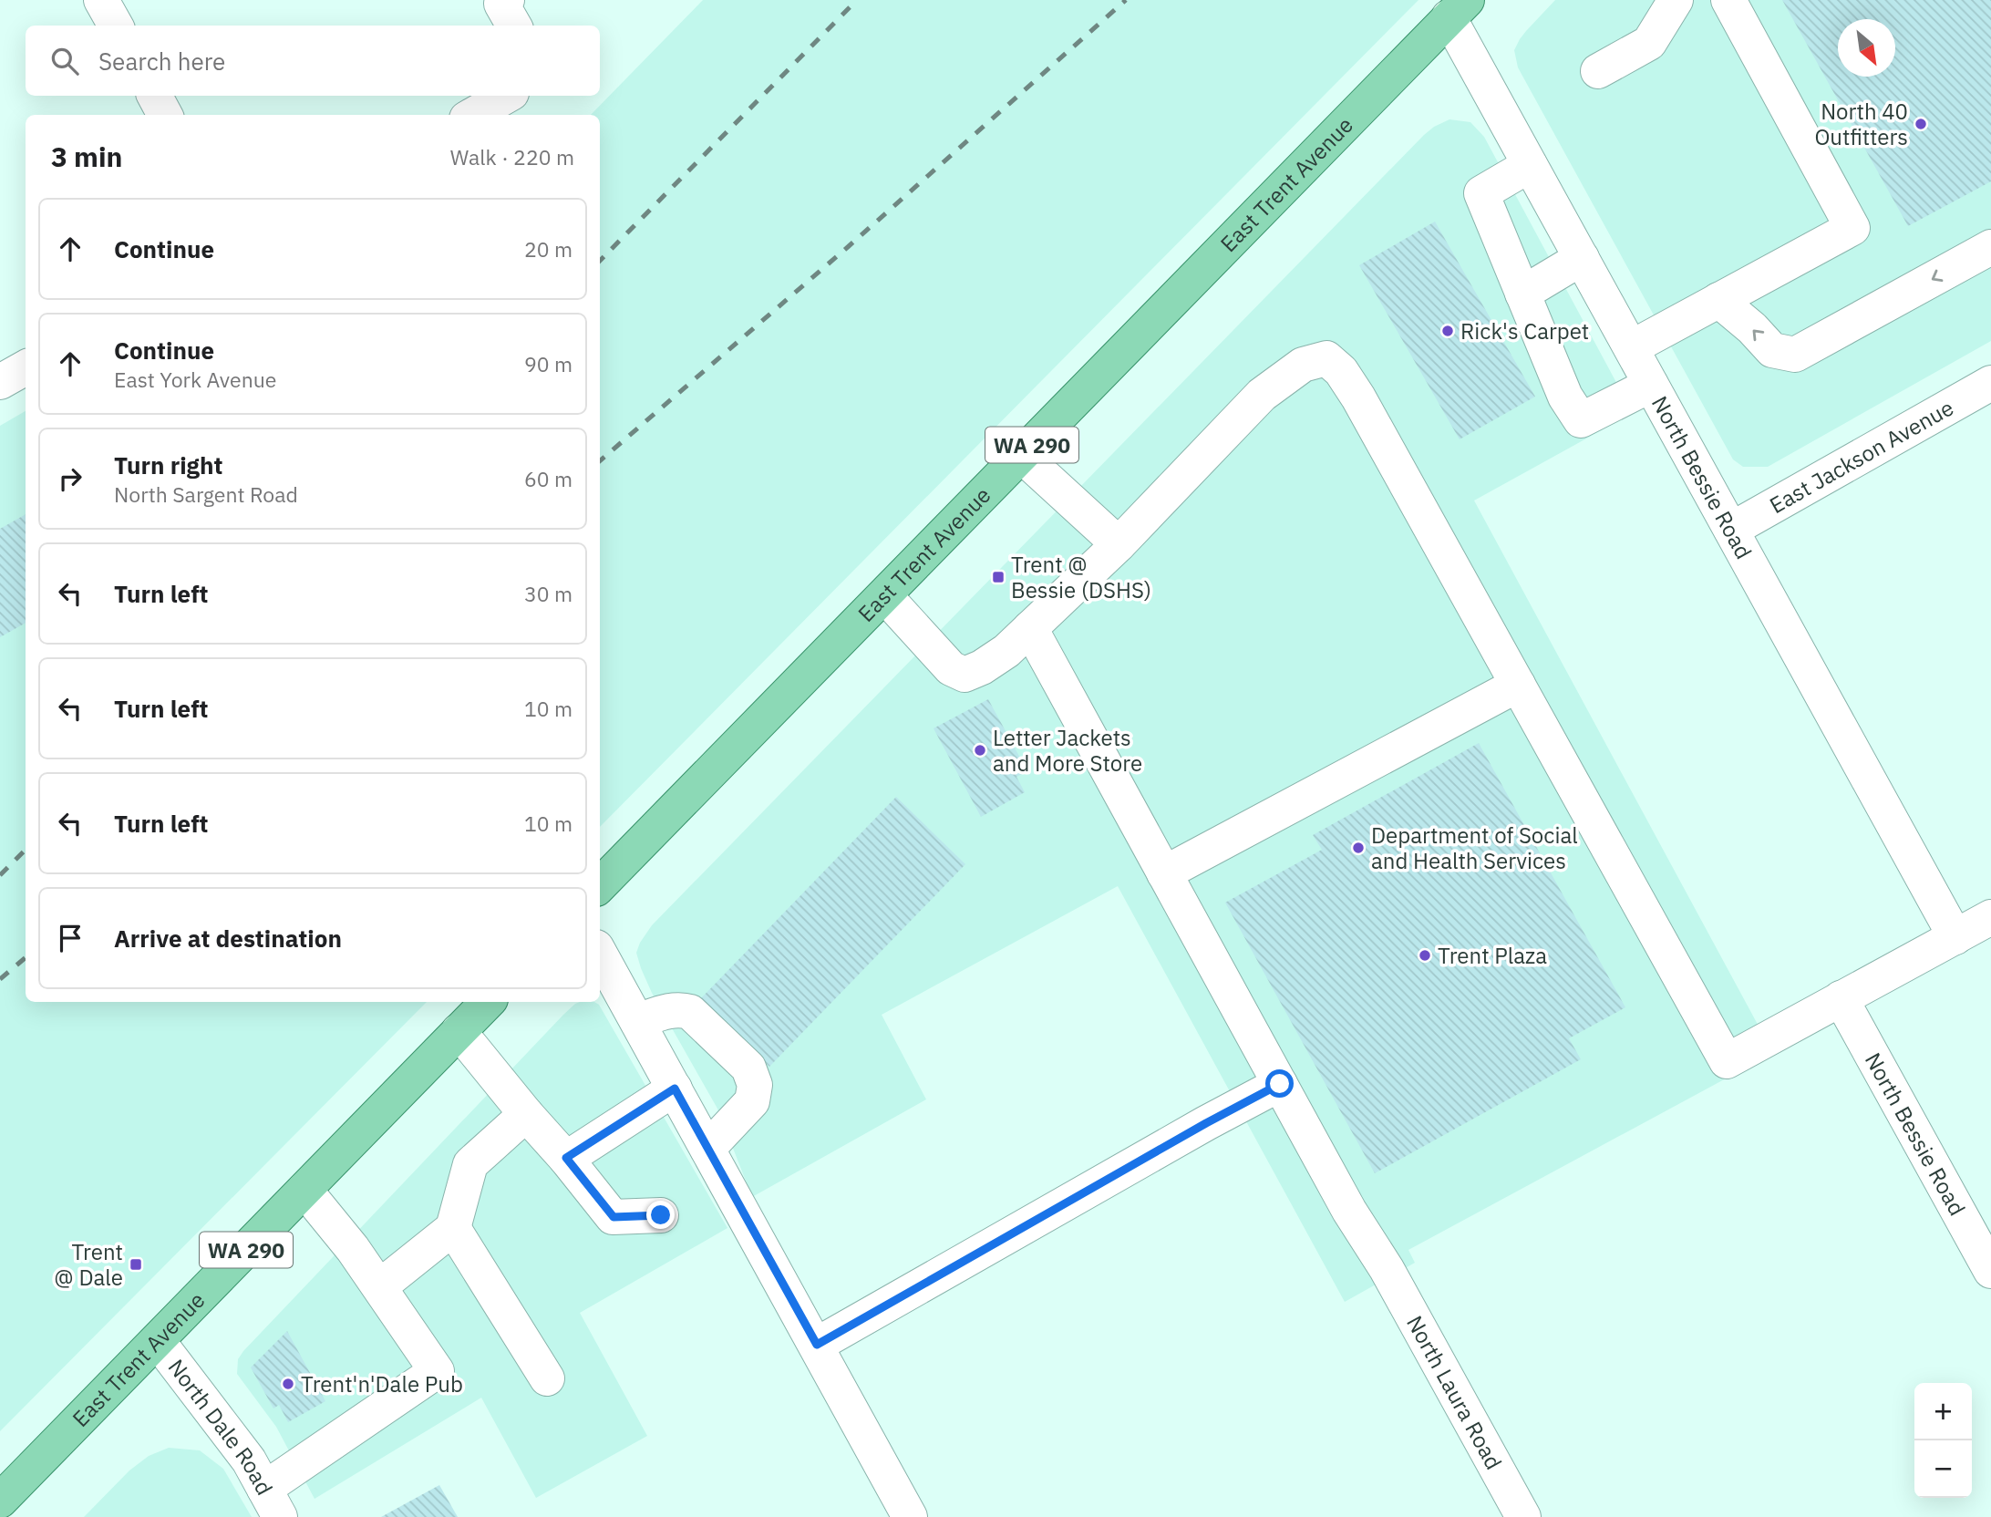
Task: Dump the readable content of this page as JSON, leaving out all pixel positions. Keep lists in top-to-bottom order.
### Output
{
  "streets": {
    "main road": ["East Trent Avenue", "WA 290"],
    "street": [
      "East Jackson Avenue",
      "North Bessie Road",
      "North Laura Road",
      "North Dale Road"
    ]
  },
  "crossings": [
    ["East Trent Avenue", "North Bessie Road"],
    ["East Trent Avenue", "North Dale Road"],
    ["East Jackson Avenue", "North Bessie Road"]
  ],
  "places": {
    "other": [
      "North 40 Outfitters",
      "Rick's Carpet",
      "Letter Jackets and More Store",
      "Department of Social and Health Services",
      "Trent Plaza",
      "Trent'n'Dale Pub"
    ],
    "transit": ["Trent @ Bessie (DSHS)", "Trent @ Dale"]
  },
  "north": "bottom right",
  "page": {
    "search": "Search here",
    "heading": ["3 min", "Walk · 220 m"],
    "list": [
      ["Continue", "20 m"],
      ["Continue", "East York Avenue", "90 m"],
      ["Turn right", "North Sargent Road", "60 m"],
      ["Turn left", "30 m"],
      ["Turn left", "10 m"],
      ["Turn left", "10 m"],
      "Arrive at destination"
    ],
    "map_buttons": ["+", "−"]
  }
}
